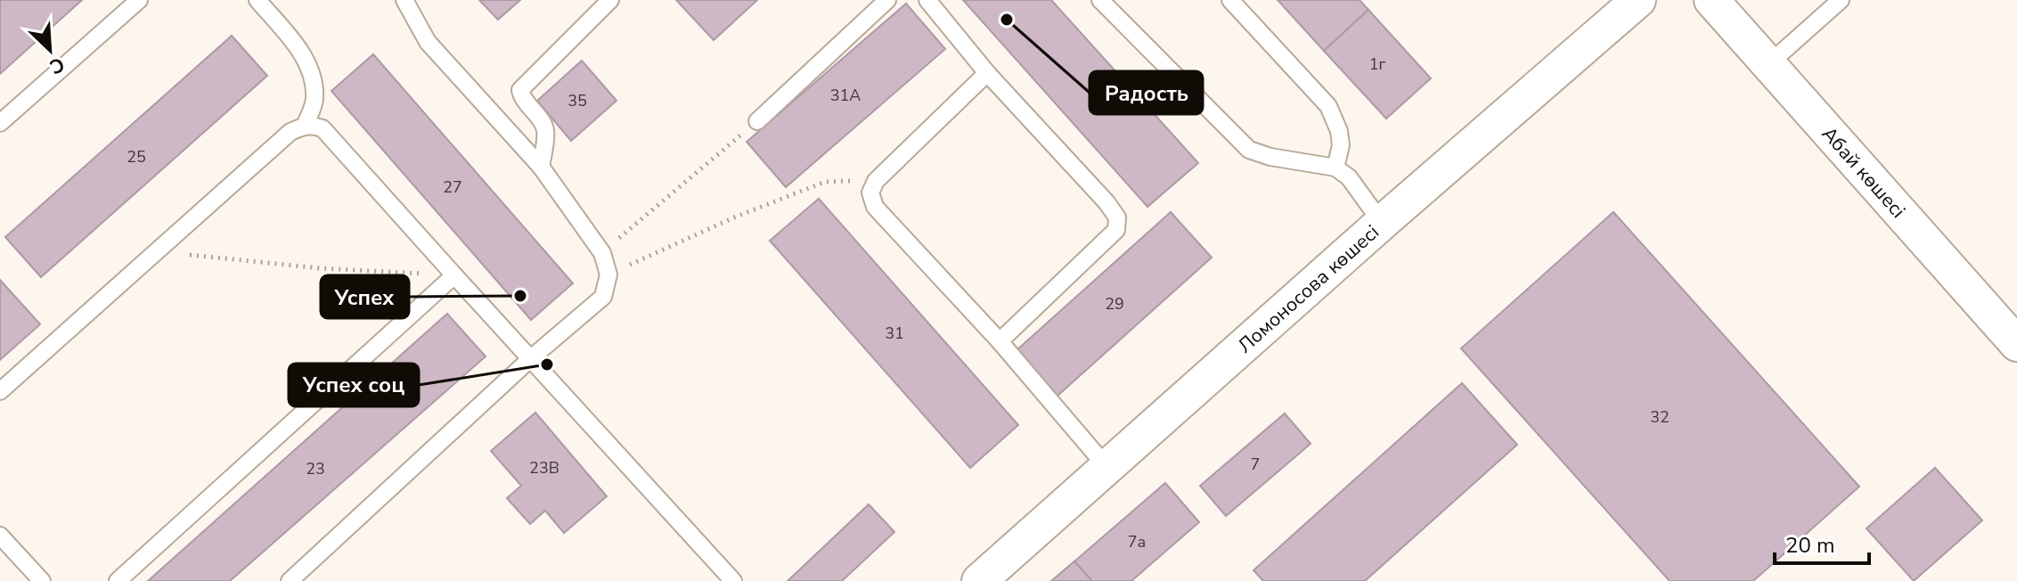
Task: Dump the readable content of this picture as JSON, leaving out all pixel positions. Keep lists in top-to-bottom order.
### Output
{
  "streets": {
    "street": ["Абай көшесі", "Ломоносова көшесі"]
  },
  "places": ["Радость", "Успех", "Успех соц"],
  "house_numbers": [
    "1г",
    "31А",
    "35",
    "25",
    "27",
    "29",
    "31",
    "32",
    "7",
    "23В",
    "23",
    "7а"
  ],
  "scale_bar": "20 m",
  "north": "bottom right"
}
